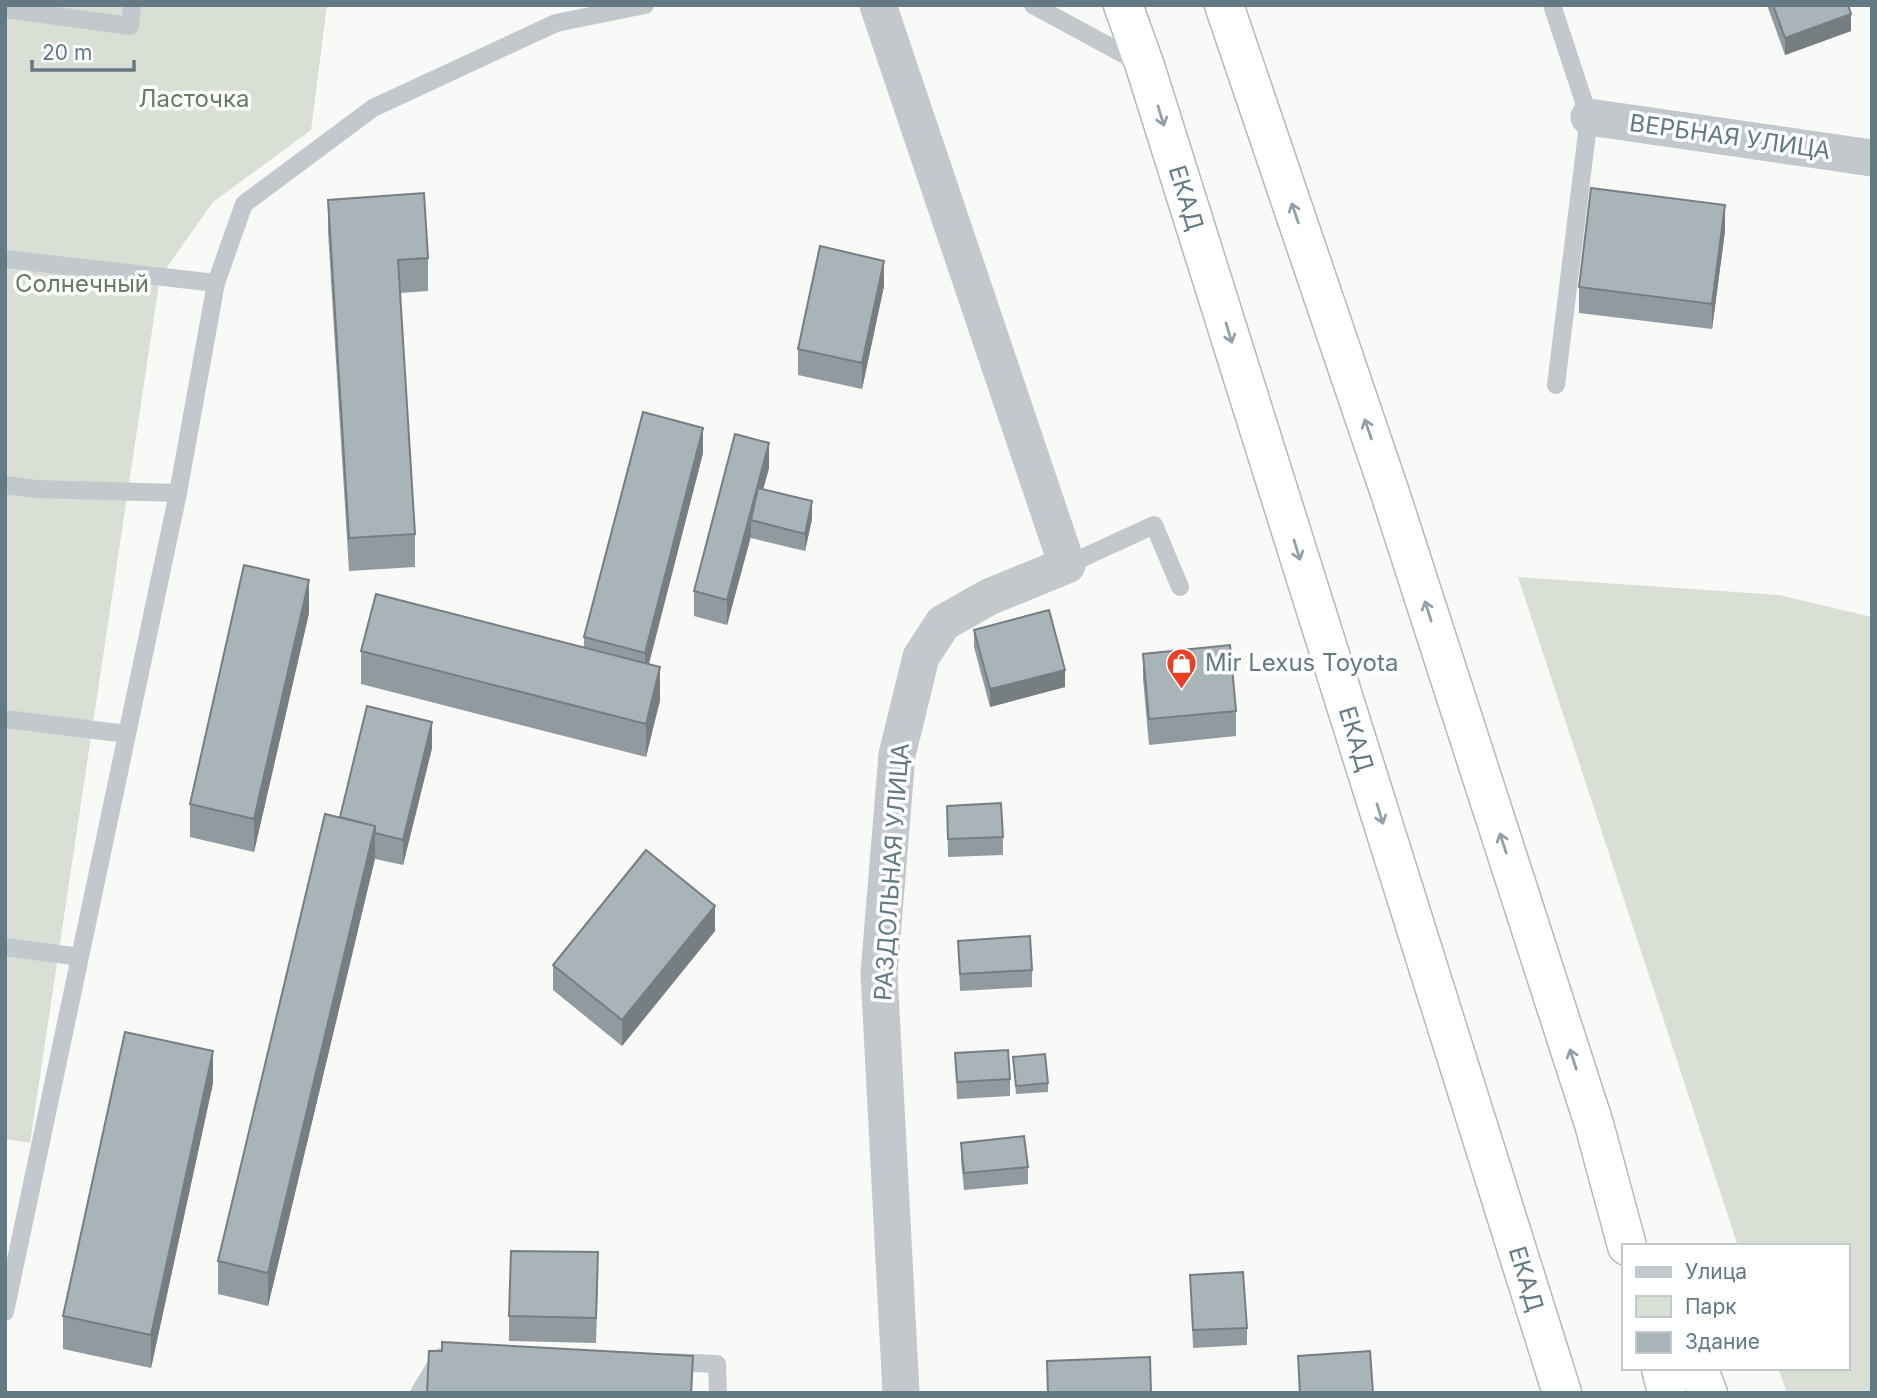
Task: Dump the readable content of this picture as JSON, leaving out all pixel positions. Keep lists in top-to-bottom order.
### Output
{
  "streets": {
    "highway": ["ЕКАД"],
    "street": ["ВЕРБНАЯ УЛИЦА", "РАЗДОЛЬНАЯ УЛИЦА"]
  },
  "parks": ["Ласточка", "Солнечный"],
  "places": {
    "shop": ["Mir Lexus Toyota"]
  },
  "legend": ["Улица", "Парк", "Здание"],
  "scale_bar": "20 m"
}
